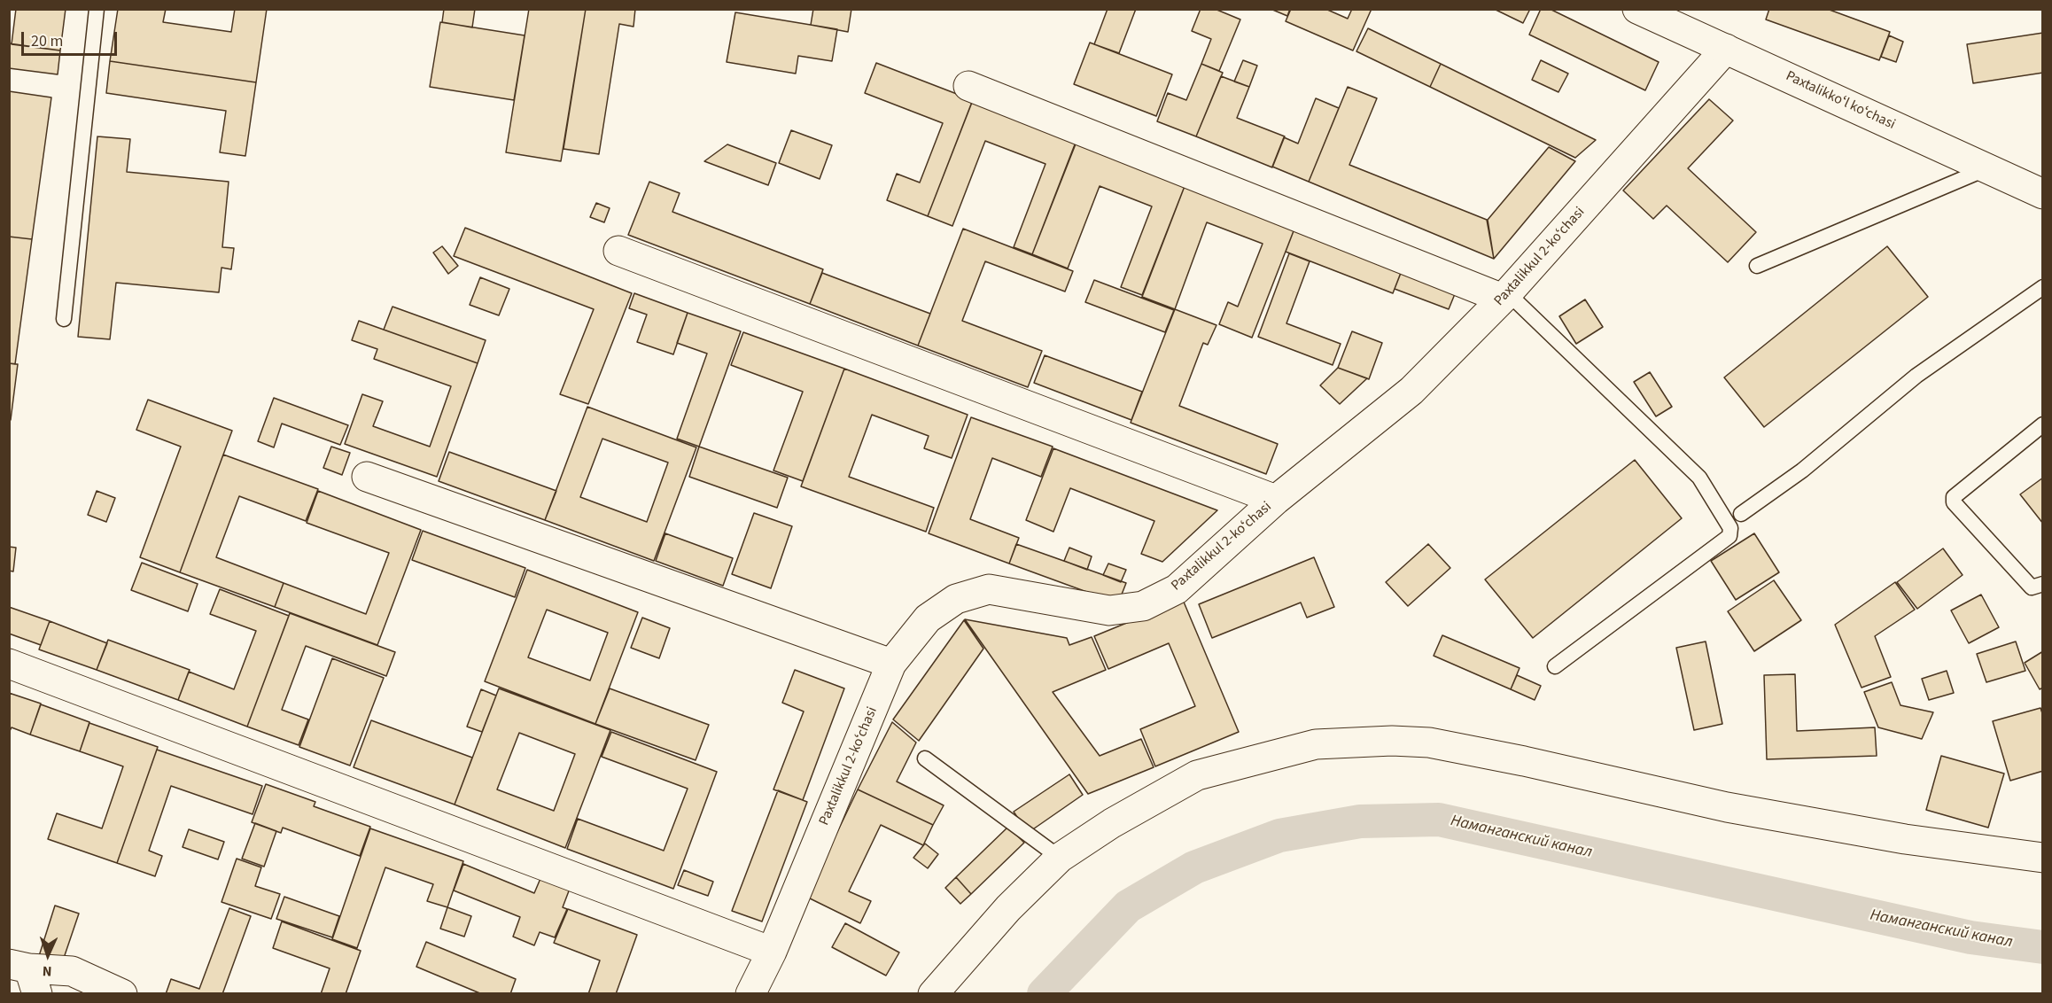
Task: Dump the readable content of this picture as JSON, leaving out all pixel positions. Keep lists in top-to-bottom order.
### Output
{
  "streets": {
    "street": ["Paxtalikkoʻl koʻchasi", "Paxtalikkul 2-koʻchasi"]
  },
  "crossings": [
    ["Paxtalikkoʻl koʻchasi", "Paxtalikkul 2-koʻchasi"]
  ],
  "water": ["Наманганский канал"],
  "scale_bar": "20 m",
  "north": "bottom"
}
